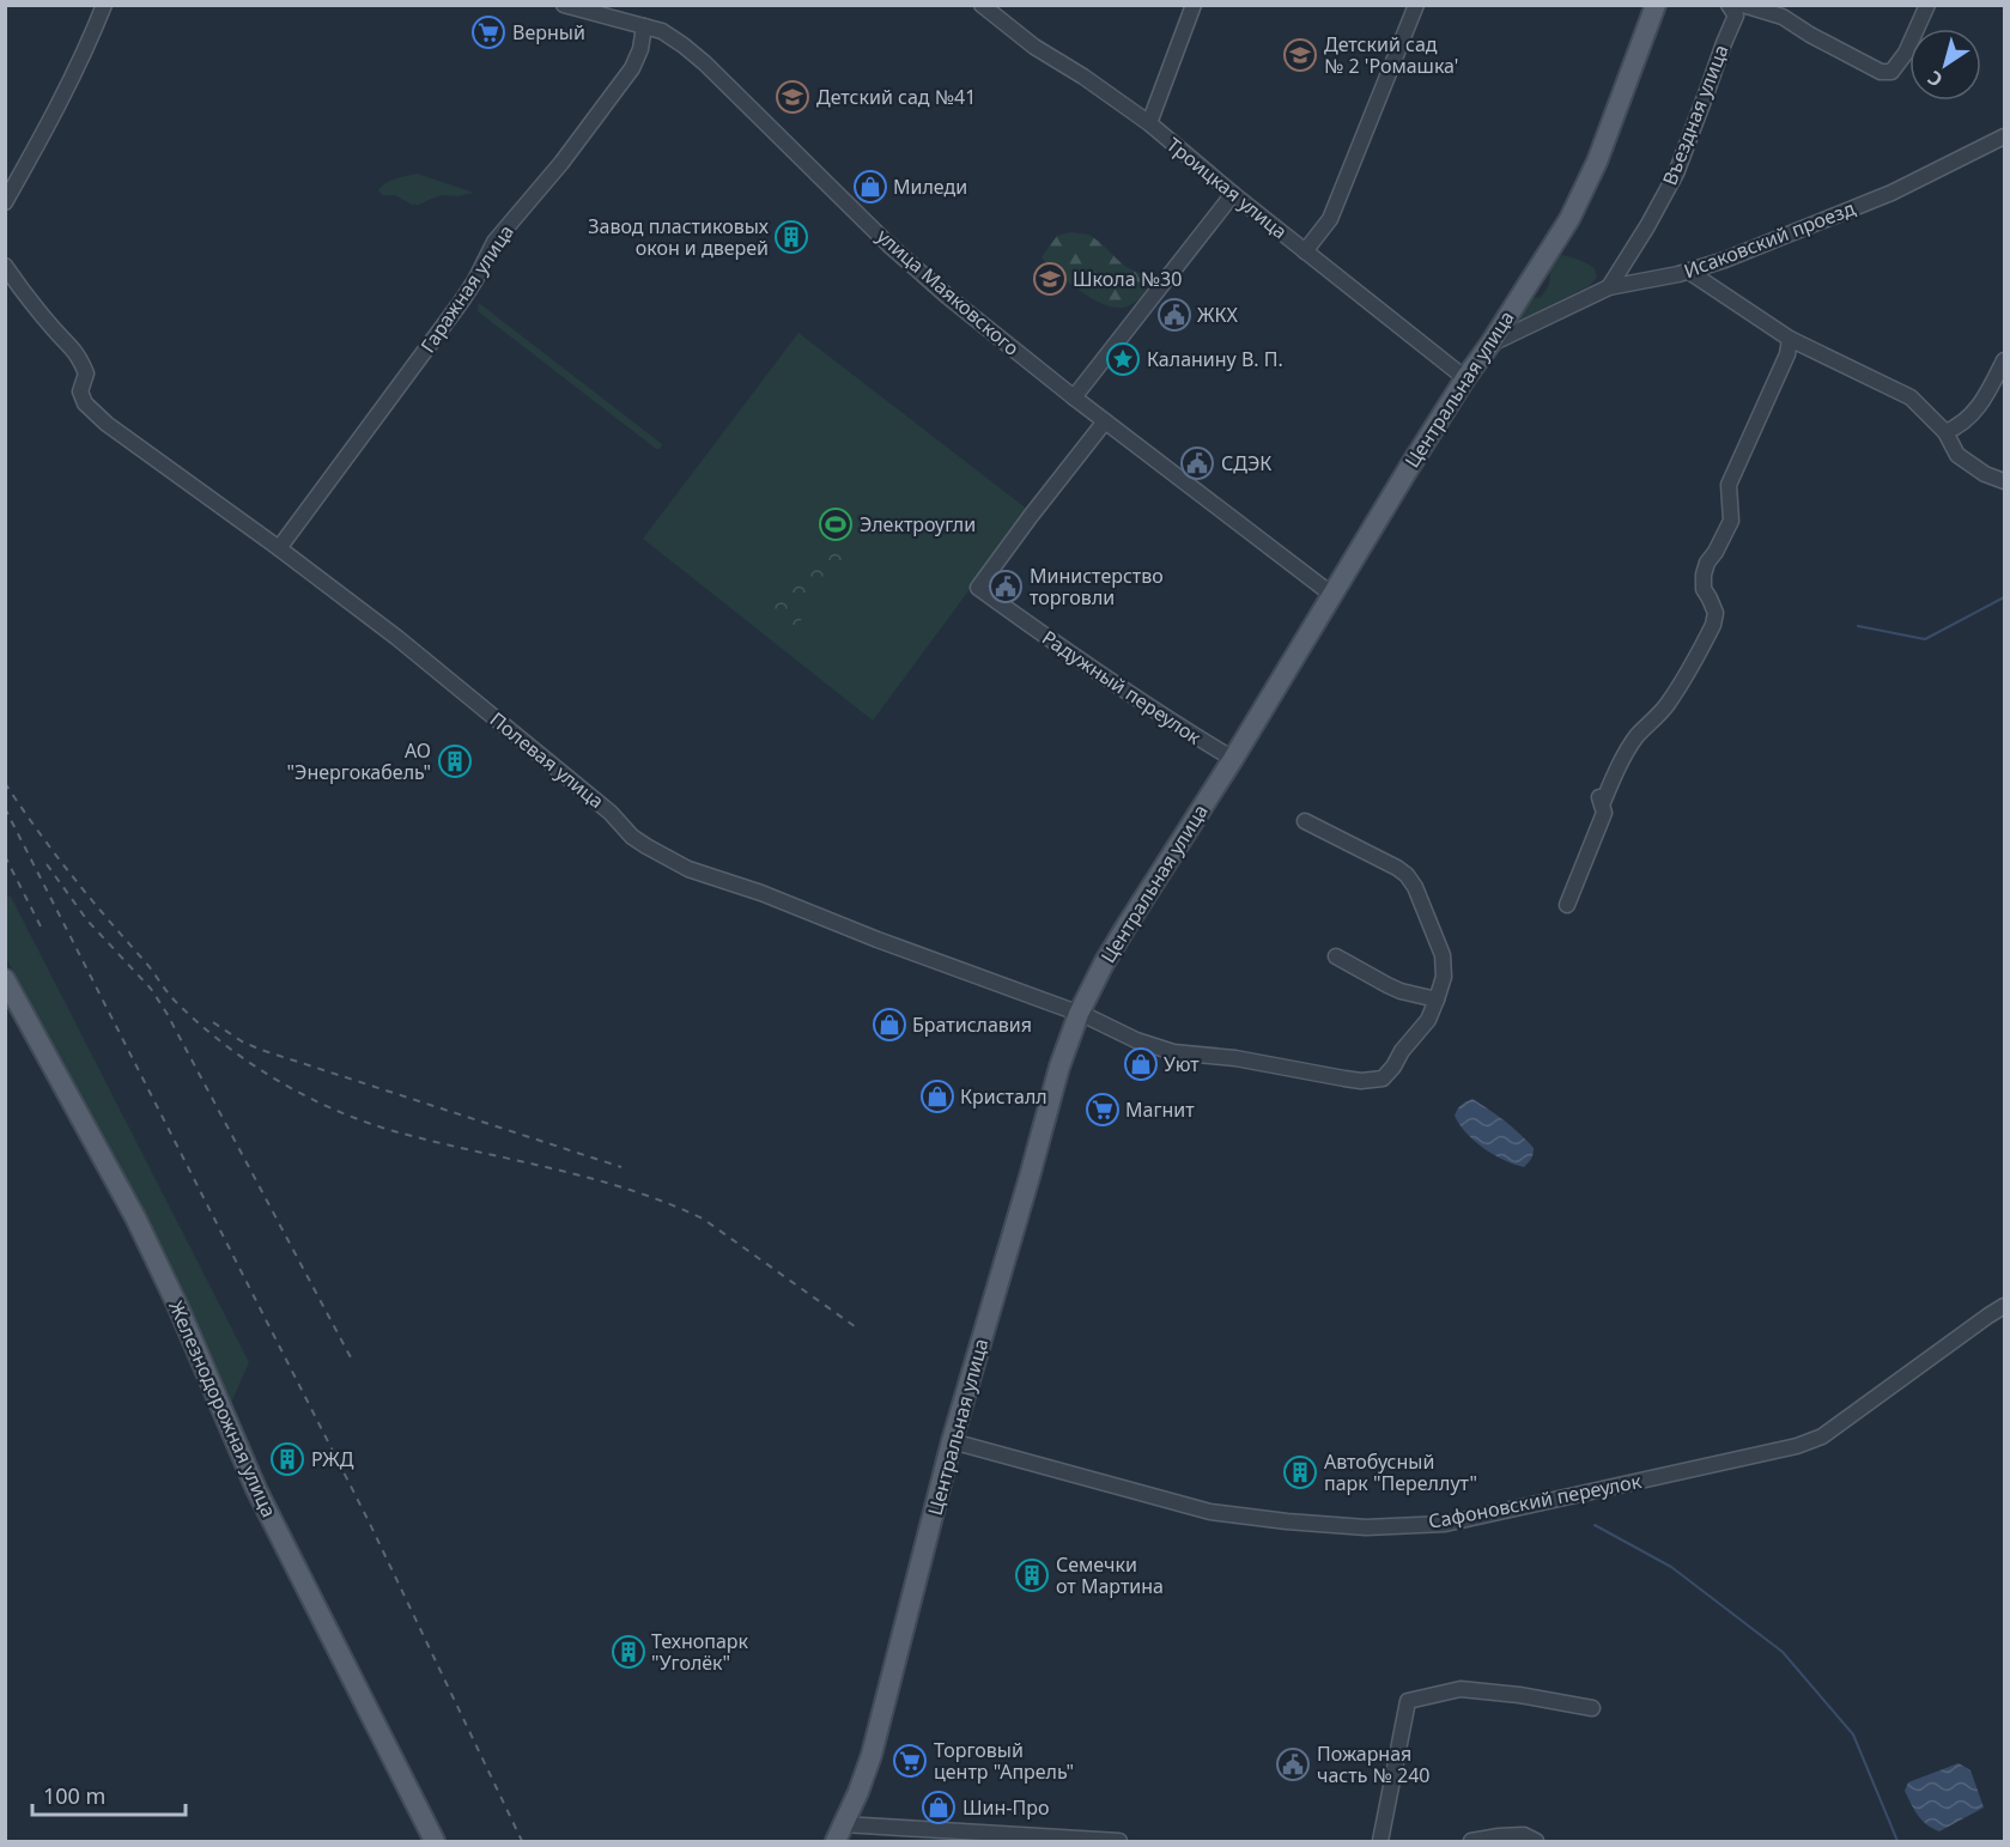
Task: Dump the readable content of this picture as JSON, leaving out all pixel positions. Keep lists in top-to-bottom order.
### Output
{
  "streets": {
    "main road": ["Центральная улица", "Железнодорожная улица"],
    "street": [
      "Въездная улица",
      "Троицкая улица",
      "Исаковский проезд",
      "Гаражная улица",
      "улица Маяковского",
      "Радужный переулок",
      "Полевая улица",
      "Сафоновский переулок"
    ]
  },
  "crossings": [
    ["Въездная улица", "Исаковский проезд"],
    ["Троицкая улица", "Центральная улица"],
    ["Исаковский проезд", "Центральная улица"],
    ["Гаражная улица", "улица Маяковского"],
    ["Гаражная улица", "Полевая улица"],
    ["улица Маяковского", "Центральная улица"],
    ["улица Маяковского", "Радужный переулок"],
    ["Центральная улица", "Радужный переулок"],
    ["Центральная улица", "Полевая улица"],
    ["Центральная улица", "Сафоновский переулок"]
  ],
  "places": {
    "supermarket": ["Верный", "Магнит", "Торговый центр \"Апрель\""],
    "school or university": ["Детский сад № 2 'Ромашка'", "Детский сад №41", "Школа №30"],
    "shop": [
      "Миледи",
      "Братиславия",
      "Уют",
      "Кристалл",
      "Шин-Про"
    ],
    "building": [
      "Завод пластиковых окон и дверей",
      "АО \"Энергокабель\"",
      "РЖД",
      "Автобусный парк \"Переллут\"",
      "Семечки от Мартина",
      "Технопарк \"Уголёк\""
    ],
    "public building": [
      "ЖКХ",
      "СДЭК",
      "Министерство торговли",
      "Пожарная часть № 240"
    ],
    "place": ["Каланину В. П."],
    "sports": ["Электроугли"]
  },
  "scale_bar": "100 m",
  "north": "bottom left"
}
